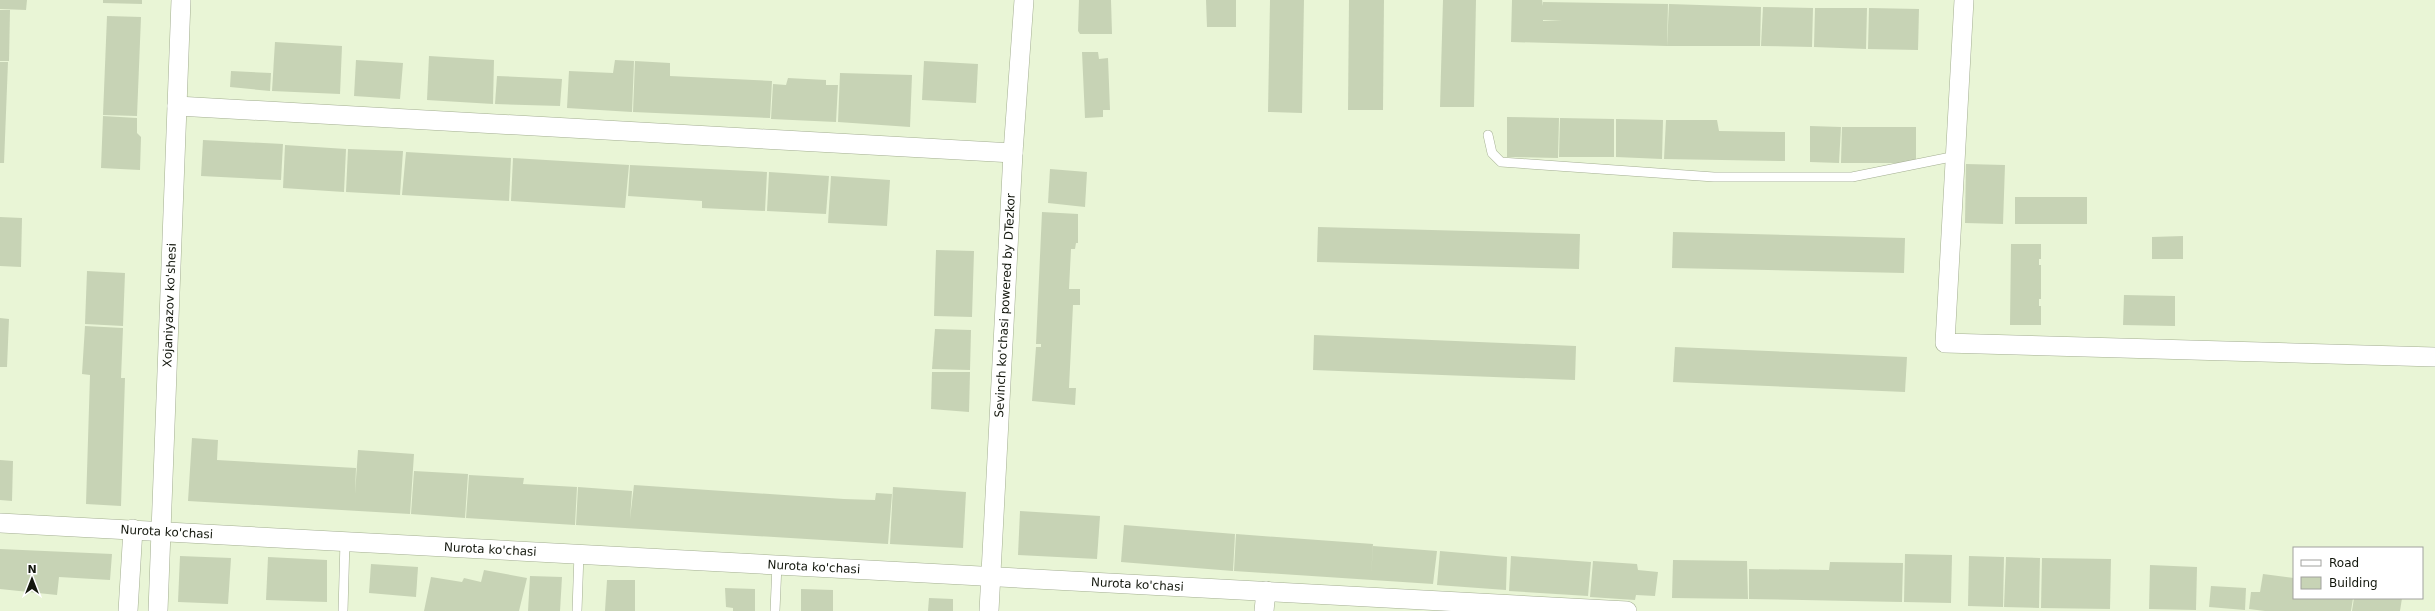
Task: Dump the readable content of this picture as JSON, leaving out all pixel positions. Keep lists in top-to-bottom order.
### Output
{
  "streets": {
    "street": ["Xojaniyazov ko'shesi", "Sevinch ko'chasi powered by DTezkor", "Nurota ko'chasi"]
  },
  "crossings": [
    ["Xojaniyazov ko'shesi", "Nurota ko'chasi"],
    ["Sevinch ko'chasi powered by DTezkor", "Nurota ko'chasi"]
  ],
  "legend": ["Road", "Building"],
  "north": "top"
}
